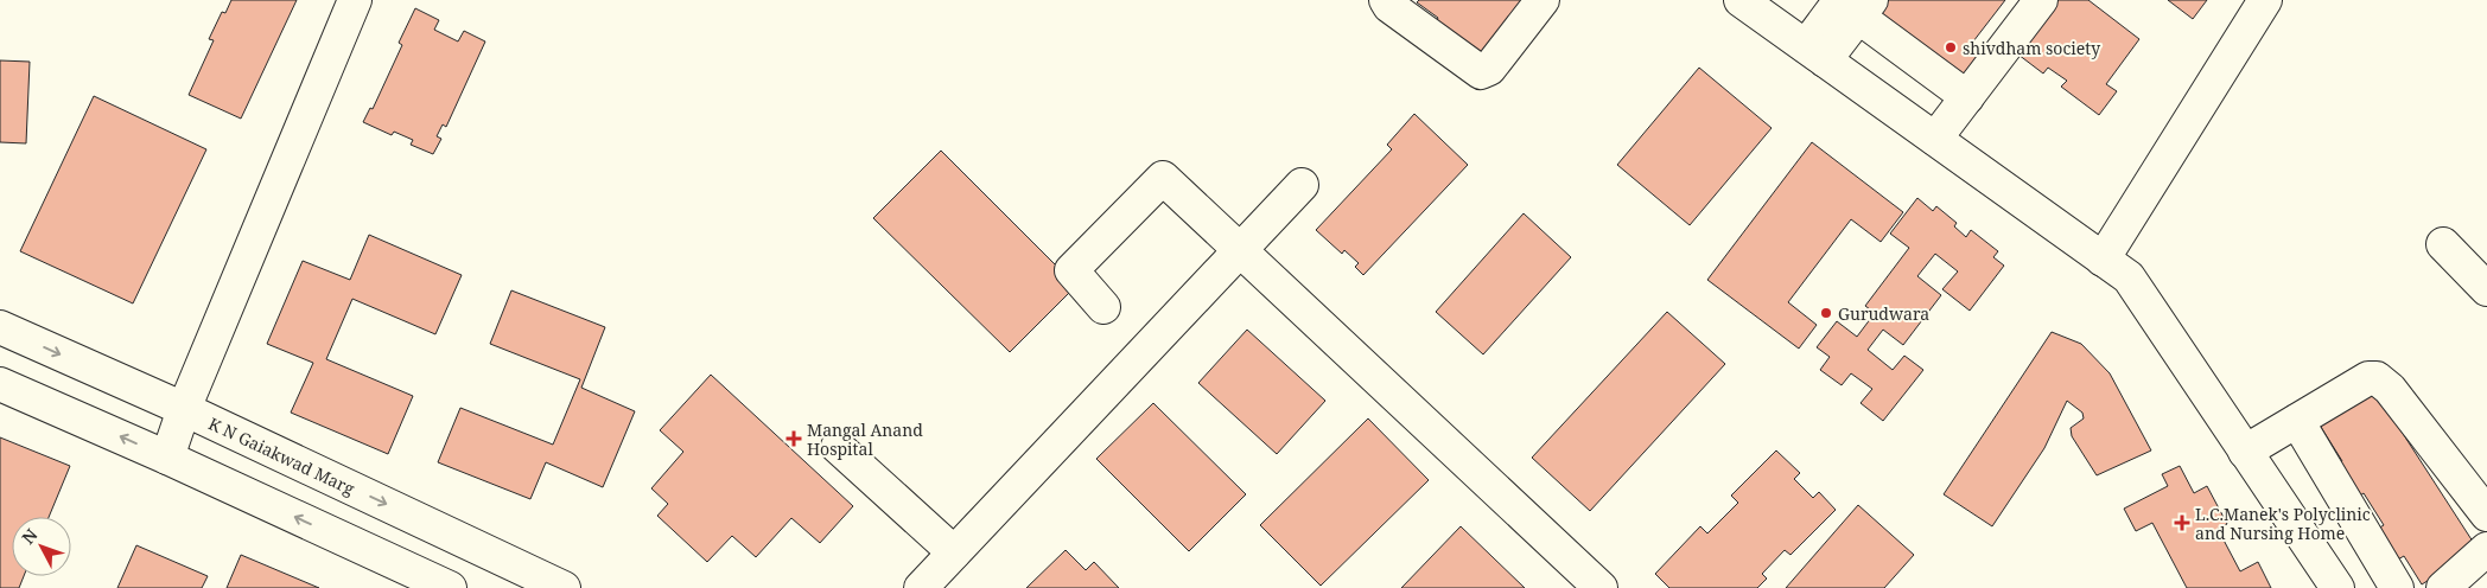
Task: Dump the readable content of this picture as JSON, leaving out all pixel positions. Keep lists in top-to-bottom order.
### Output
{
  "streets": {
    "street": ["K N Gaiakwad Marg"]
  },
  "places": {
    "other": ["shivdham society", "Gurudwara"],
    "health": ["Mangal Anand Hospital", "L.C.Manek's Polyclinic and Nursing Home"]
  },
  "north": "top left"
}
